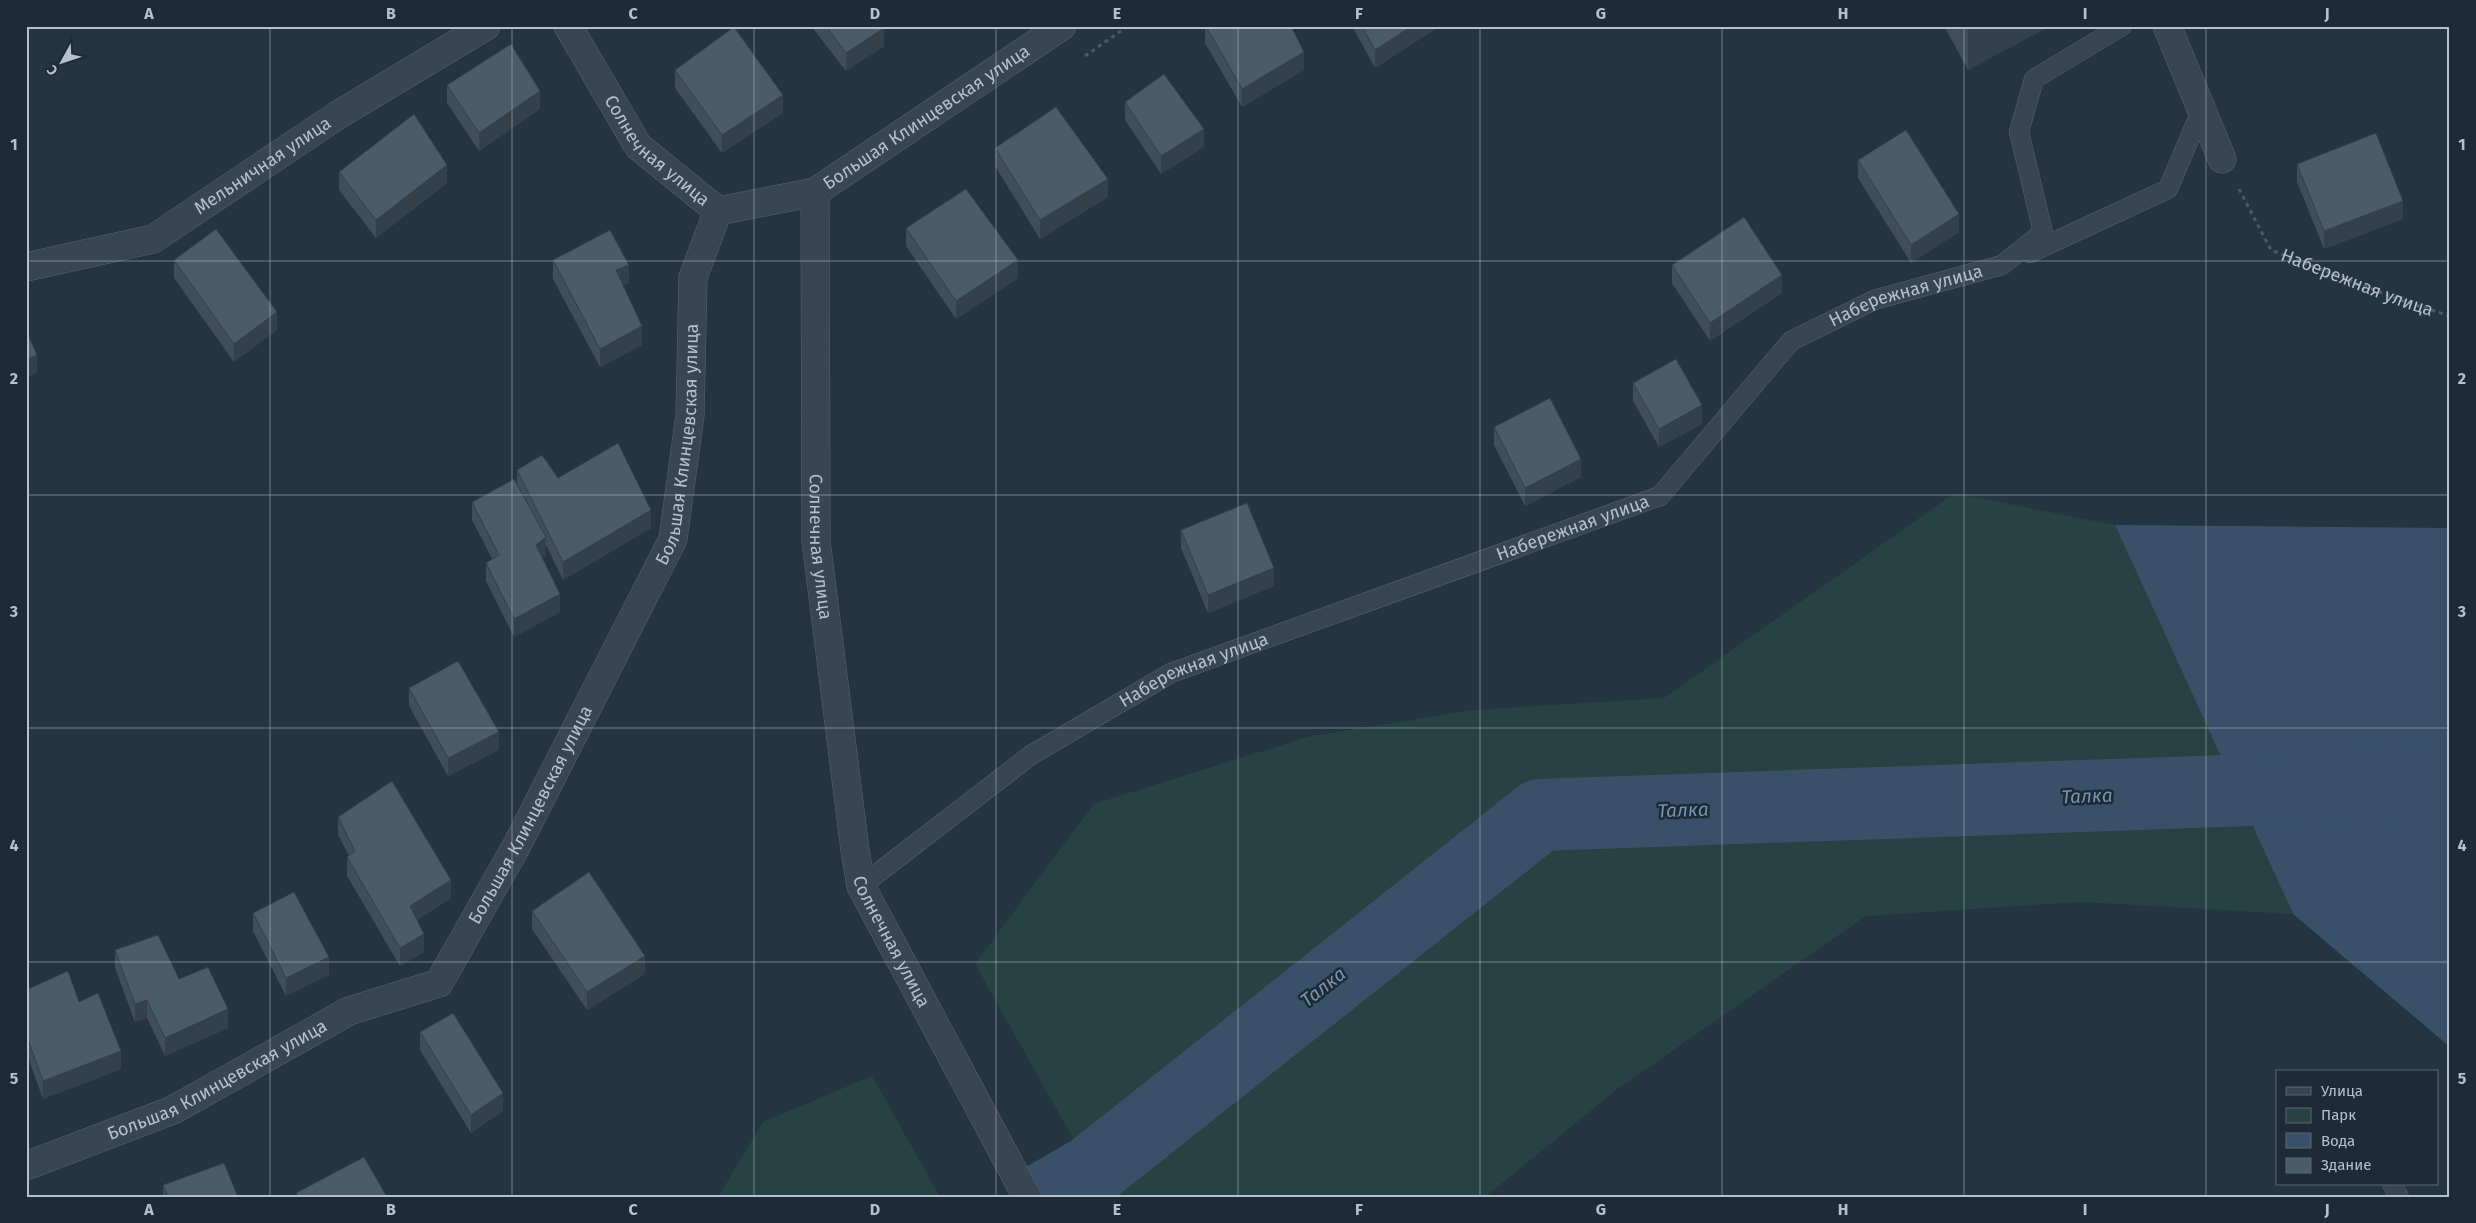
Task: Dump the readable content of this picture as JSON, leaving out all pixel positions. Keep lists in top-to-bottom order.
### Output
{
  "streets": {
    "street": ["Большая Клинцевская улица", "Солнечная улица", "Мельничная улица"],
    "lane": ["Набережная улица"]
  },
  "crossings": [
    ["Большая Клинцевская улица", "Солнечная улица"],
    ["Солнечная улица", "Набережная улица"]
  ],
  "water": ["Талка"],
  "legend": [
    "Улица",
    "Парк",
    "Вода",
    "Здание"
  ],
  "north": "bottom left",
  "grid": {
    "columns": [
      "A",
      "B",
      "C",
      "D",
      "E",
      "F",
      "G",
      "H",
      "I",
      "J"
    ],
    "rows": [
      "1",
      "2",
      "3",
      "4",
      "5"
    ]
  }
}
